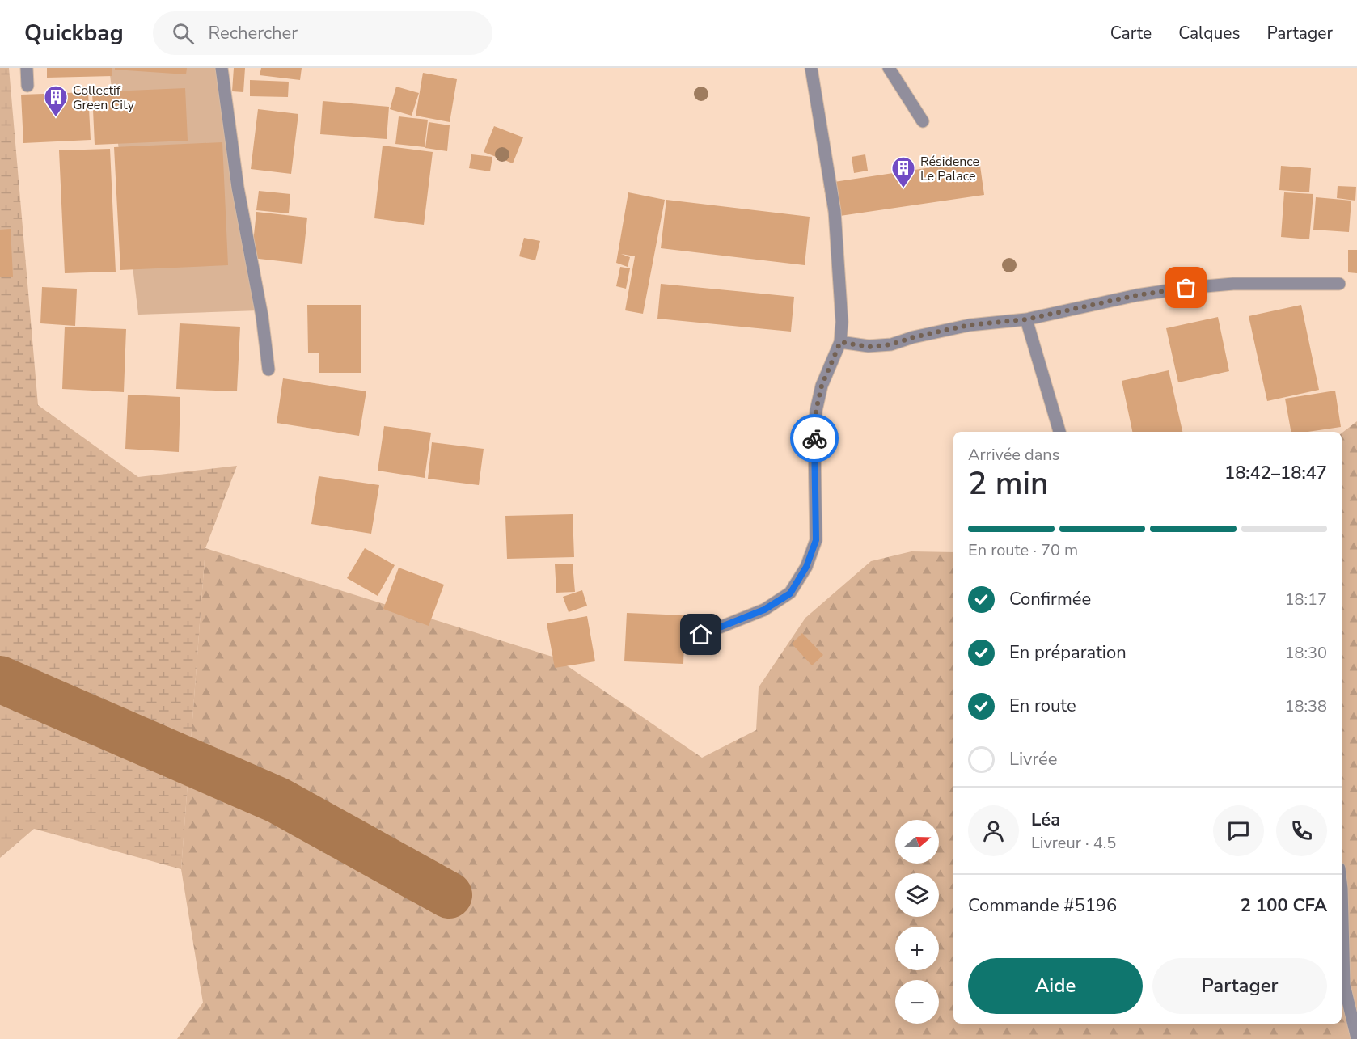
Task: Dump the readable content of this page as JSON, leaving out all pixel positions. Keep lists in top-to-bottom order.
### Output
{
  "places": {
    "building": ["Collectif Green City", "Résidence Le Palace"]
  },
  "north": "right",
  "page": {
    "header": "Quickbag",
    "search": "Rechercher",
    "nav": ["Carte", "Calques", "Partager"],
    "heading": ["2 min", "Arrivée dans", "18:42–18:47"],
    "panel": [
      "Léa",
      "Livreur · 4.5",
      "Commande #5196",
      "2 100 CFA"
    ],
    "bar": "En route · 70 m",
    "list": [
      ["Confirmée", "18:17"],
      ["En préparation", "18:30"],
      ["En route", "18:38"],
      "Livrée"
    ],
    "map_buttons": ["+", "−"],
    "buttons": ["Aide", "Partager"]
  }
}
